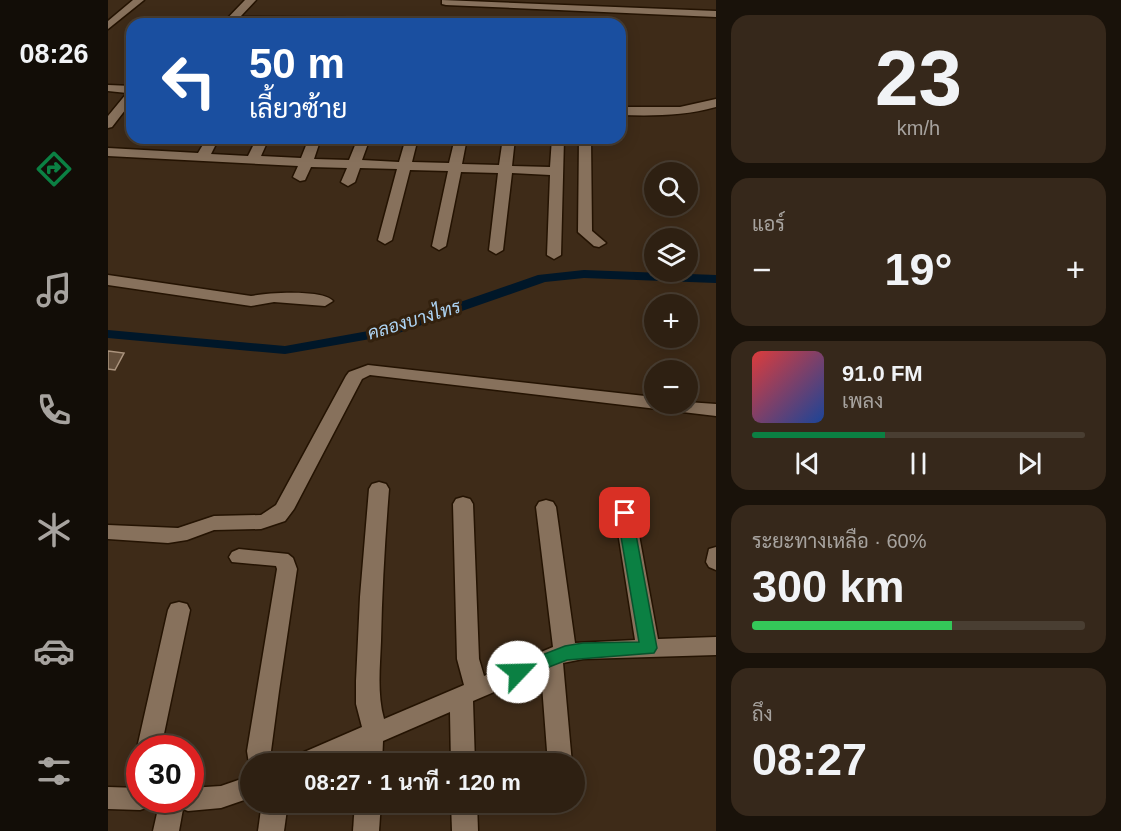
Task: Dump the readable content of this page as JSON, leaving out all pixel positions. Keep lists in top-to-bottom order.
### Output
{
  "water": ["คลองบางไทร"],
  "page": {
    "tabs": "08:26",
    "tile": [
      ["23", "km/h"],
      "แอร์",
      ["ระยะทางเหลือ · 60%", "300 km"],
      ["ถึง", "08:27"]
    ],
    "turn": ["50 m", "เลี้ยวซ้าย"],
    "map_buttons": ["+", "−"],
    "heat": ["−", "19°", "+"],
    "song": ["91.0 FM", "เพลง"],
    "limit": "30",
    "trip": "08:27 · 1 นาที · 120 m"
  }
}
